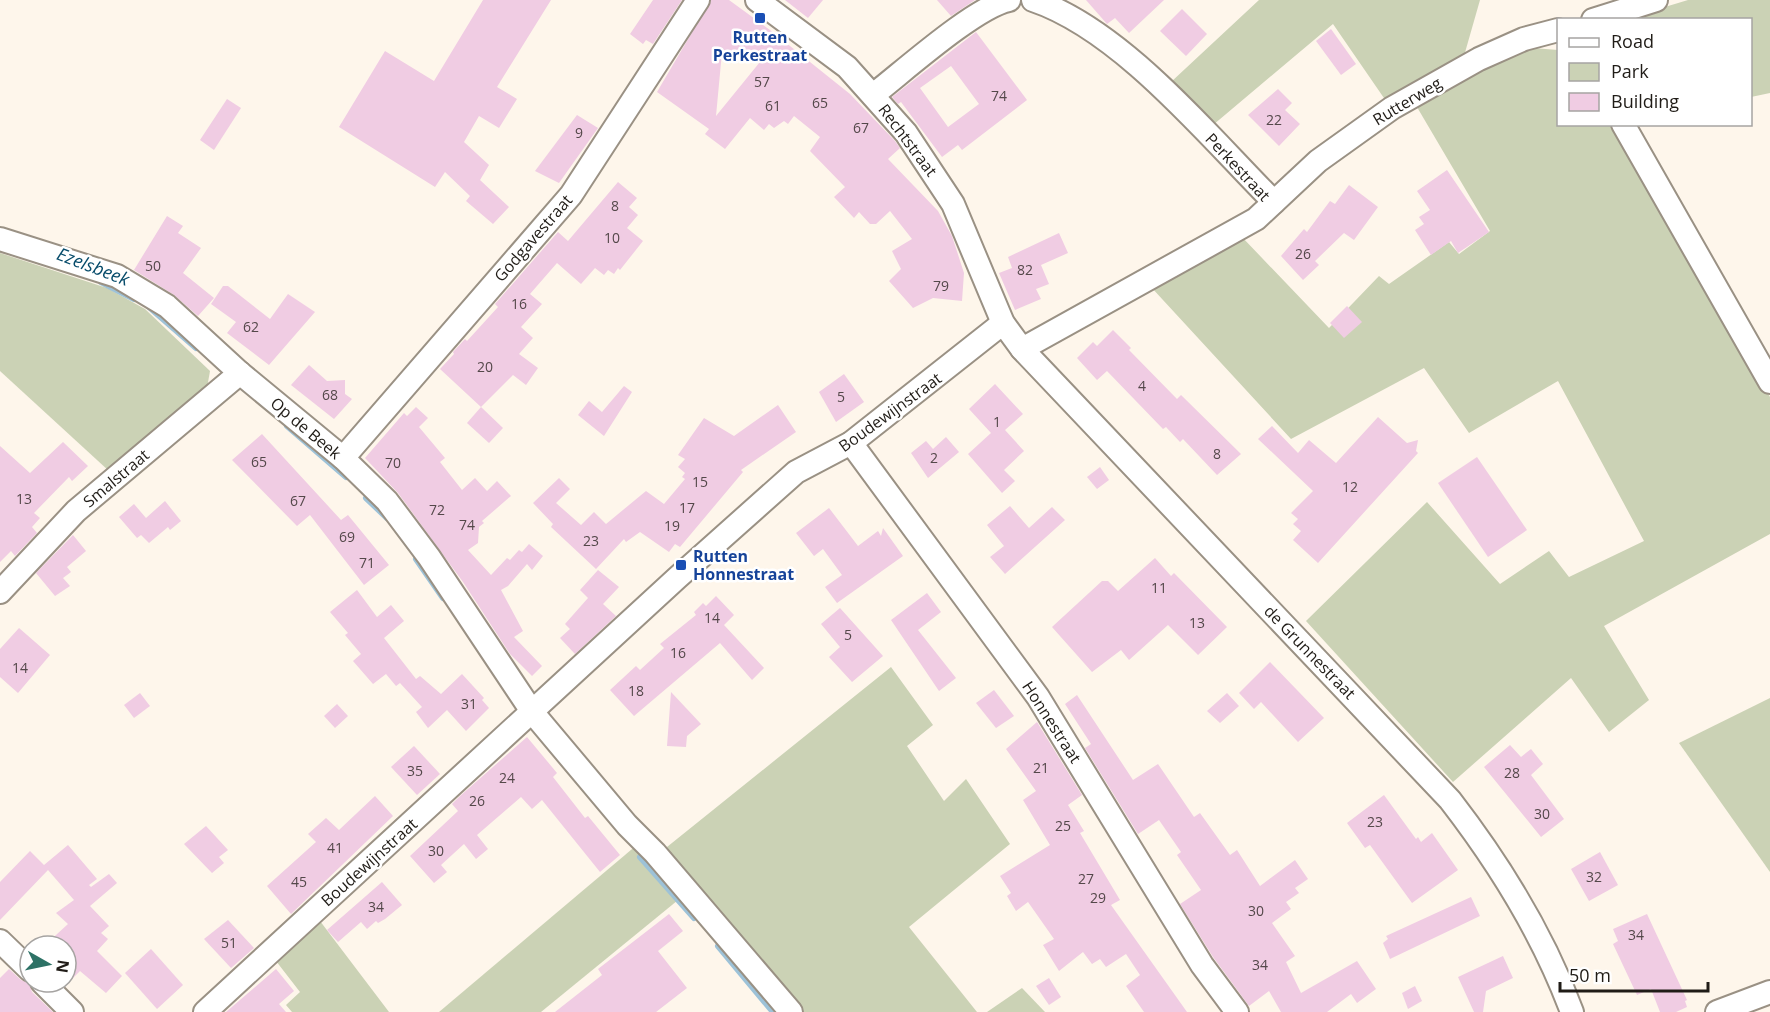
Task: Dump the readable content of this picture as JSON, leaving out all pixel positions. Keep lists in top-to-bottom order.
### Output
{
  "streets": {
    "street": [
      "Rutterweg",
      "Rechtstraat",
      "Perkestraat",
      "Godgavestraat",
      "Boudewijnstraat",
      "Op de Beek",
      "Smalstraat",
      "de Grunnestraat",
      "Honnestraat"
    ]
  },
  "crossings": [
    ["Rutterweg", "Perkestraat"],
    ["Rechtstraat", "Boudewijnstraat"],
    ["Rechtstraat", "de Grunnestraat"],
    ["Perkestraat", "de Grunnestraat"],
    ["Godgavestraat", "Op de Beek"],
    ["Boudewijnstraat", "Op de Beek"],
    ["Boudewijnstraat", "de Grunnestraat"],
    ["Boudewijnstraat", "Honnestraat"],
    ["Op de Beek", "Smalstraat"]
  ],
  "water": ["Ezelsbeek"],
  "places": {
    "transit": ["Rutten Perkestraat", "Rutten Honnestraat"]
  },
  "house_numbers": [
    "57",
    "74",
    "65",
    "61",
    "22",
    "67",
    "9",
    "8",
    "10",
    "26",
    "50",
    "82",
    "79",
    "16",
    "62",
    "20",
    "4",
    "68",
    "5",
    "1",
    "8",
    "2",
    "65",
    "70",
    "15",
    "12",
    "13",
    "67",
    "17",
    "72",
    "74",
    "19",
    "69",
    "23",
    "71",
    "11",
    "14",
    "13",
    "5",
    "16",
    "14",
    "18",
    "31",
    "21",
    "35",
    "28",
    "24",
    "26",
    "30",
    "23",
    "25",
    "41",
    "30",
    "32",
    "27",
    "45",
    "29",
    "34",
    "30",
    "34",
    "51",
    "34"
  ],
  "legend": ["Road", "Park", "Building"],
  "scale_bar": "50 m",
  "north": "right"
}
